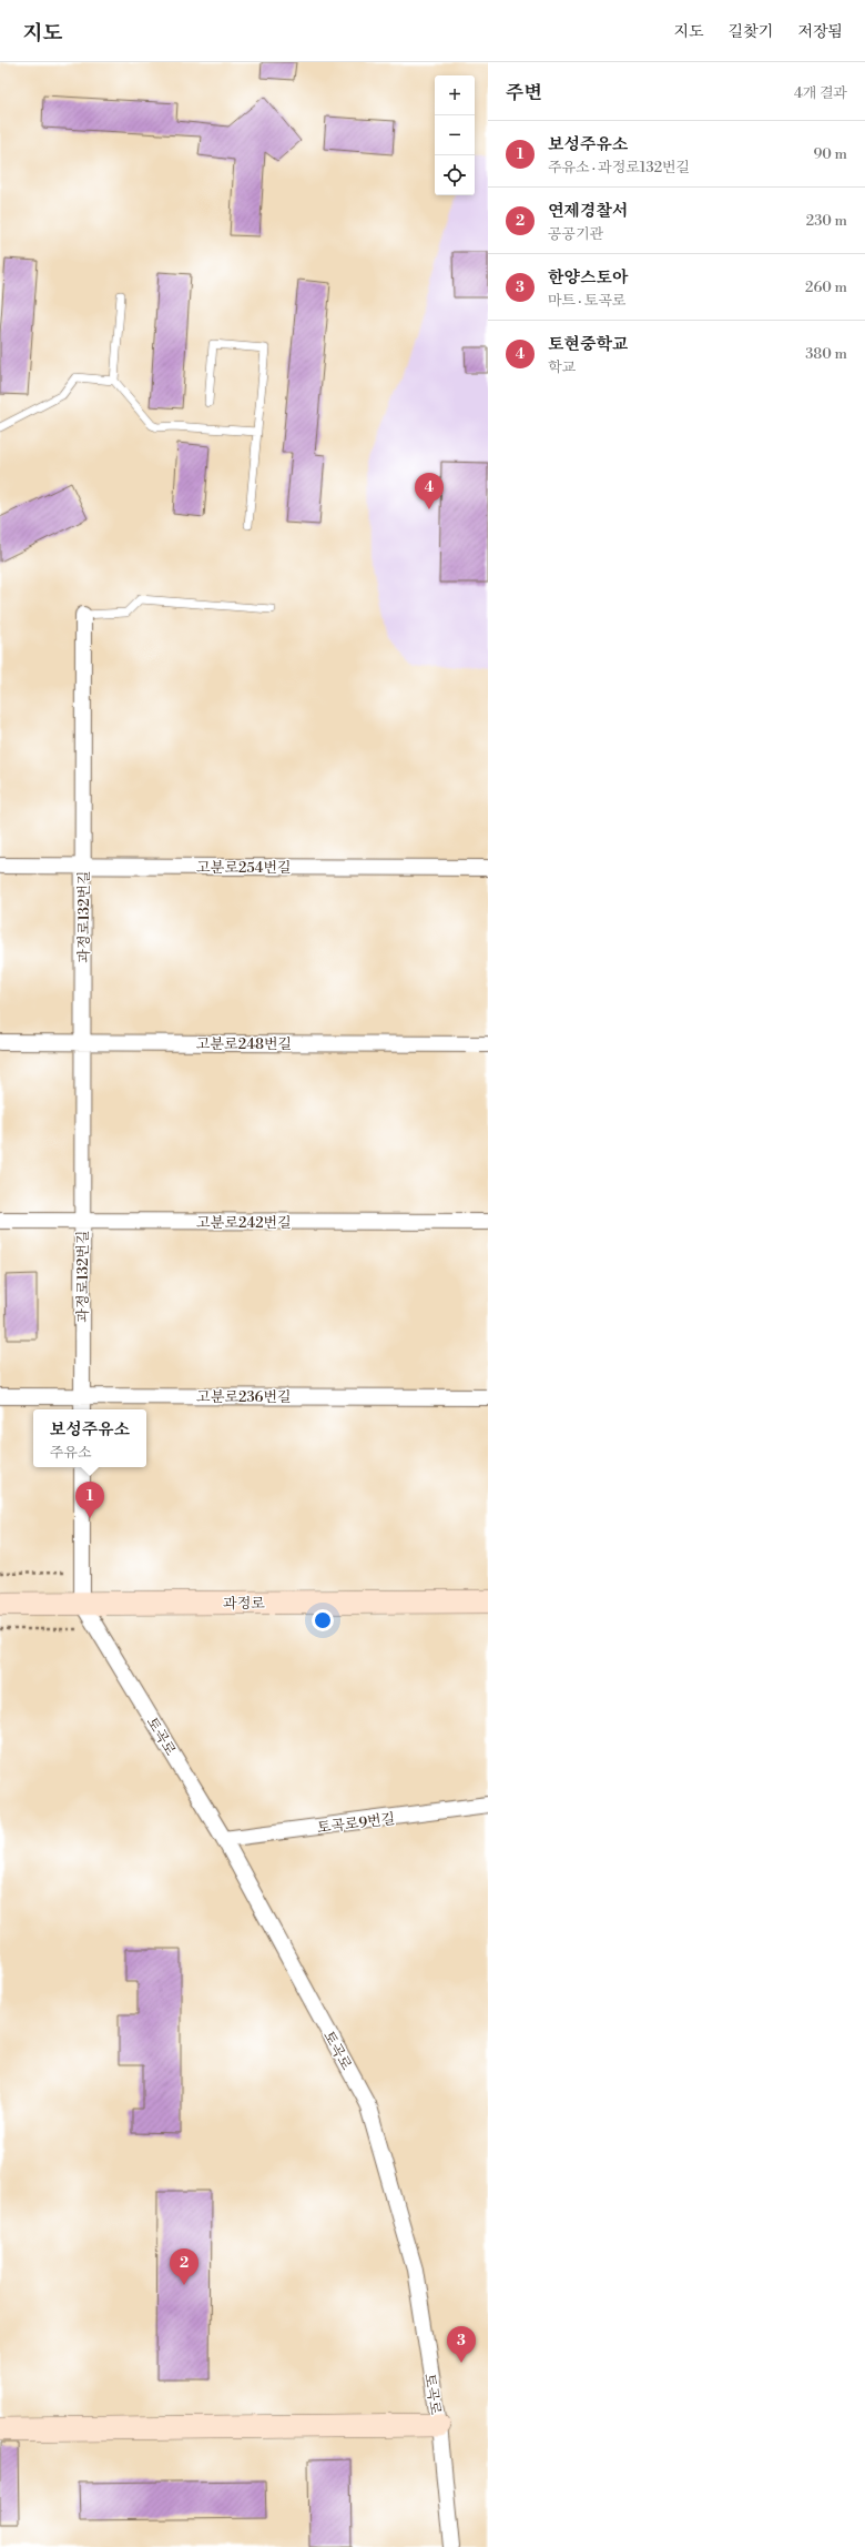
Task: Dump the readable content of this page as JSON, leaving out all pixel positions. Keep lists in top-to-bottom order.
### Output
{
  "streets": {
    "main road": ["과정로"],
    "street": [
      "고분로254번길",
      "과정로132번길",
      "고분로248번길",
      "고분로242번길",
      "고분로236번길",
      "토곡로",
      "토곡로9번길"
    ]
  },
  "crossings": [
    ["고분로254번길", "과정로132번길"],
    ["과정로132번길", "고분로248번길"],
    ["과정로132번길", "고분로242번길"],
    ["과정로132번길", "고분로236번길"],
    ["과정로", "토곡로"],
    ["토곡로", "토곡로9번길"]
  ],
  "page": {
    "header": "지도",
    "nav": ["지도", "길찾기", "저장됨"],
    "heading": ["주변", "4개 결과"],
    "map_buttons": ["+", "−"],
    "list": [
      {
        "mark": "1",
        "name": "보성주유소",
        "note": "주유소 · 과정로132번길",
        "value": "90 m"
      },
      {
        "mark": "2",
        "name": "연제경찰서",
        "note": "공공기관",
        "value": "230 m"
      },
      {
        "mark": "3",
        "name": "한양스토아",
        "note": "마트 · 토곡로",
        "value": "260 m"
      },
      {
        "mark": "4",
        "name": "토현중학교",
        "note": "학교",
        "value": "380 m"
      }
    ],
    "pins": [
      "4",
      "1",
      "2",
      "3"
    ],
    "popup": ["보성주유소", "주유소"]
  }
}
